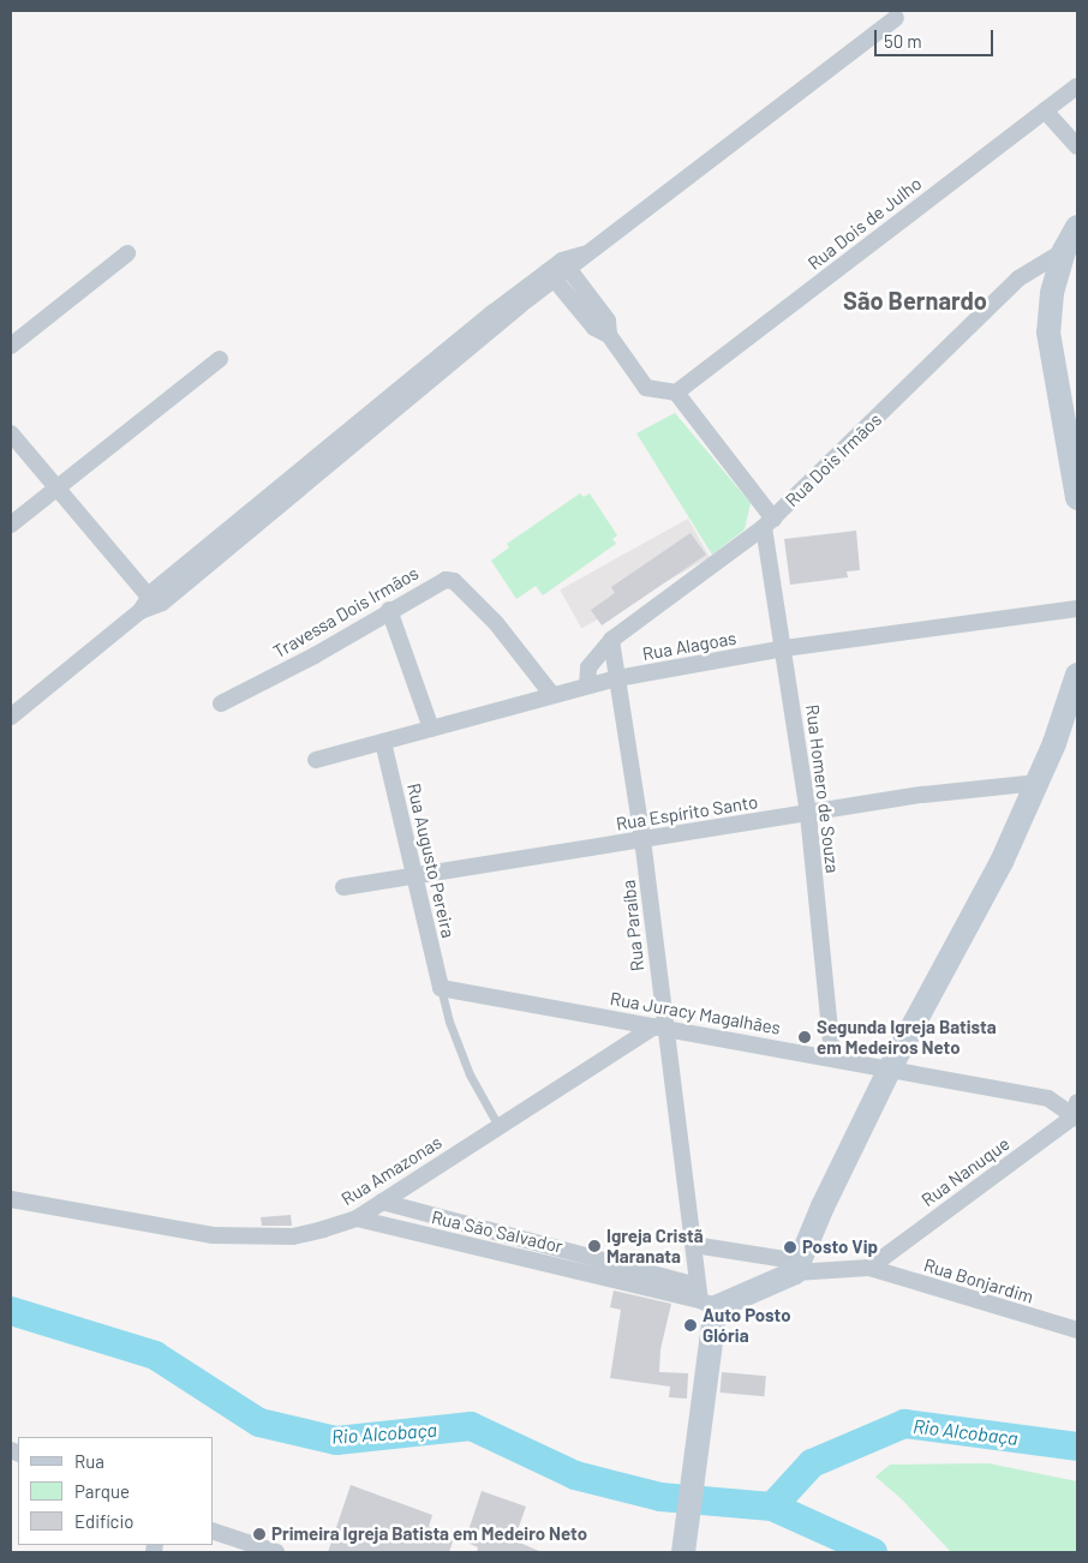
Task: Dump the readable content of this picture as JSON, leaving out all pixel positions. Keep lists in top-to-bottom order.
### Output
{
  "streets": {
    "street": [
      "Rua Dois de Julho",
      "Rua Dois Irmãos",
      "Travessa Dois Irmãos",
      "Rua Alagoas",
      "Rua Homero de Souza",
      "Rua Espírito Santo",
      "Rua Augusto Pereira",
      "Rua Paraíba",
      "Rua Juracy Magalhães",
      "Rua Amazonas",
      "Rua Nanuque",
      "Rua São Salvador",
      "Rua Bonjardim"
    ]
  },
  "crossings": [
    ["Rua Dois de Julho", "Rua Homero de Souza"],
    ["Rua Dois Irmãos", "Rua Alagoas"],
    ["Rua Dois Irmãos", "Rua Homero de Souza"],
    ["Rua Dois Irmãos", "Rua Paraíba"],
    ["Travessa Dois Irmãos", "Rua Alagoas"],
    ["Rua Alagoas", "Rua Homero de Souza"],
    ["Rua Alagoas", "Rua Augusto Pereira"],
    ["Rua Alagoas", "Rua Paraíba"],
    ["Rua Homero de Souza", "Rua Espírito Santo"],
    ["Rua Homero de Souza", "Rua Juracy Magalhães"],
    ["Rua Espírito Santo", "Rua Augusto Pereira"],
    ["Rua Espírito Santo", "Rua Paraíba"],
    ["Rua Augusto Pereira", "Rua Juracy Magalhães"],
    ["Rua Paraíba", "Rua Juracy Magalhães"],
    ["Rua Paraíba", "Rua Amazonas"],
    ["Rua Paraíba", "Rua São Salvador"],
    ["Rua Juracy Magalhães", "Rua Amazonas"],
    ["Rua Juracy Magalhães", "Rua Nanuque"],
    ["Rua Amazonas", "Rua São Salvador"],
    ["Rua Nanuque", "Rua Bonjardim"]
  ],
  "districts": ["São Bernardo"],
  "water": ["Rio Alcobaça"],
  "places": [
    "Segunda Igreja Batista em Medeiros Neto",
    "Igreja Cristã Maranata",
    "Posto Vip",
    "Auto Posto Glória",
    "Primeira Igreja Batista em Medeiro Neto"
  ],
  "legend": ["Rua", "Parque", "Edifício"],
  "scale_bar": "50 m"
}
